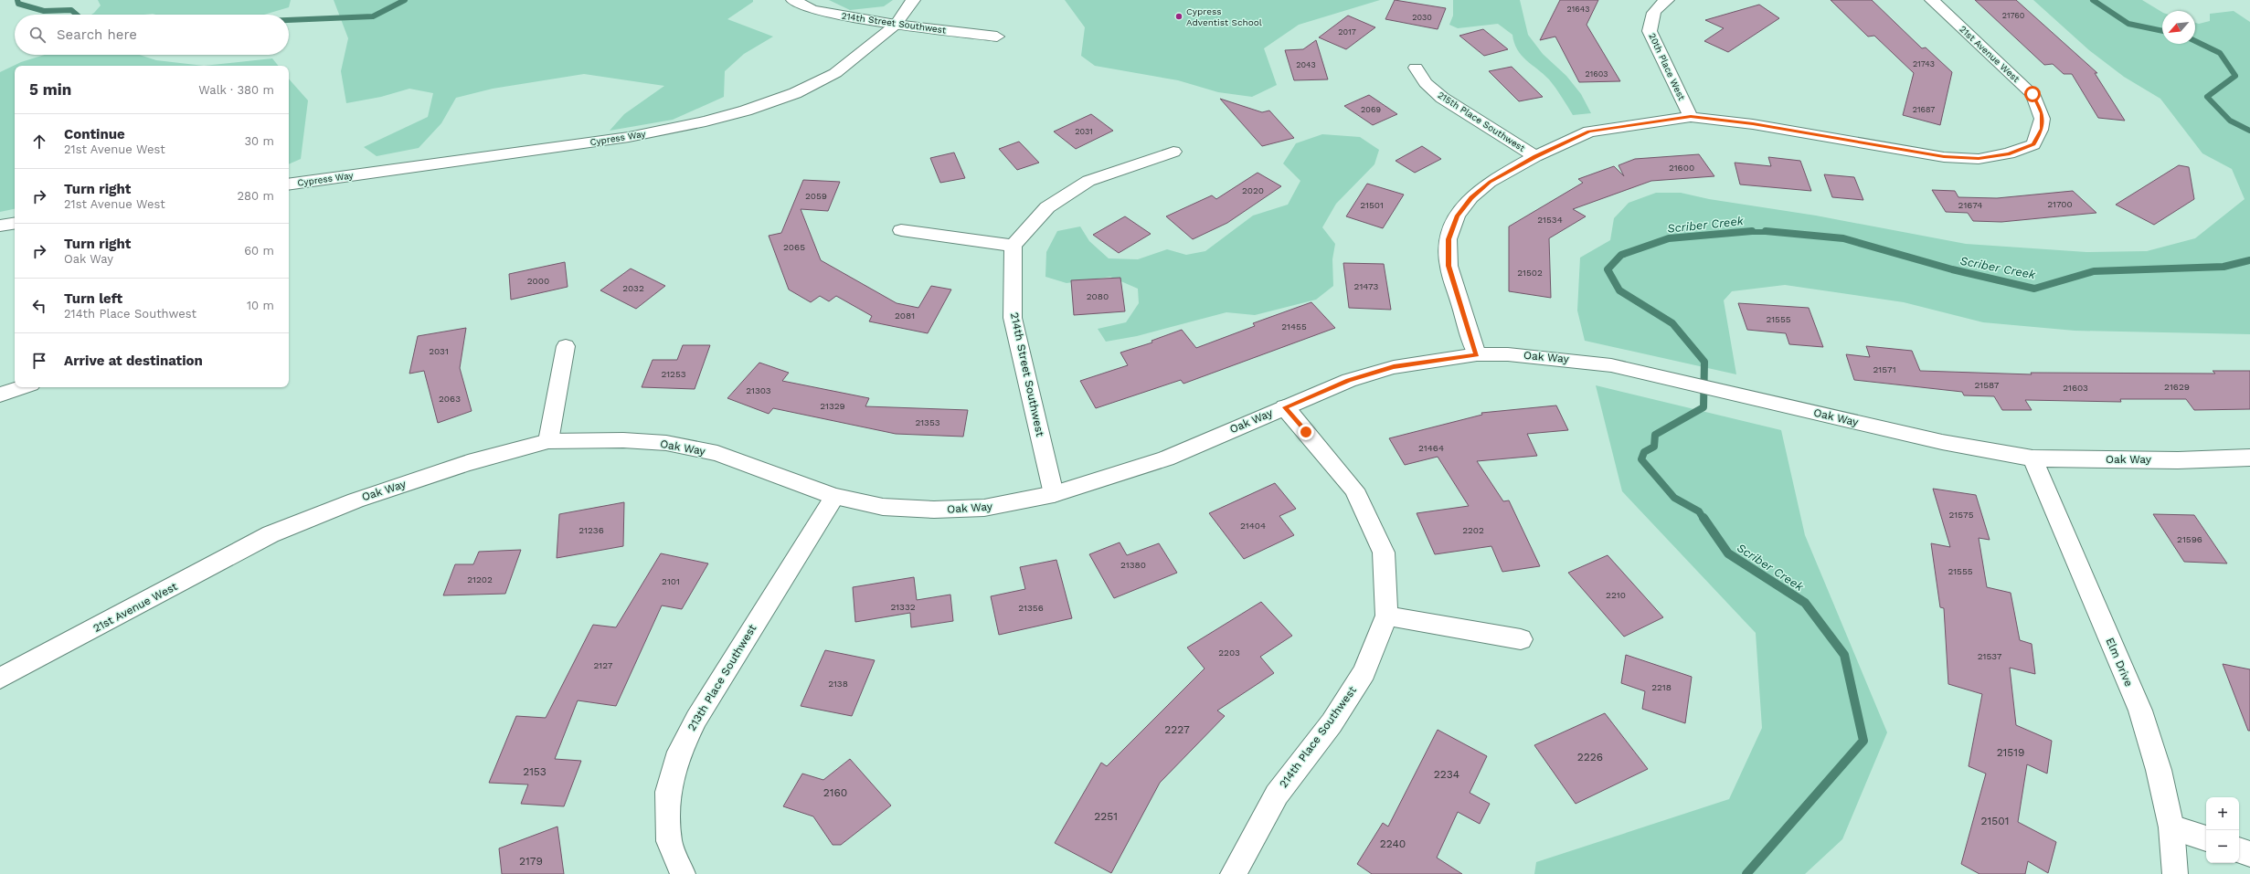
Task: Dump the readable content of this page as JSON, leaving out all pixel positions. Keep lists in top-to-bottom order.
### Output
{
  "streets": {
    "street": [
      "214th Street Southwest",
      "21st Avenue West",
      "20th Place West",
      "215th Place Southwest",
      "Cypress Way",
      "Oak Way",
      "Elm Drive",
      "213th Place Southwest",
      "214th Place Southwest"
    ]
  },
  "crossings": [
    ["214th Street Southwest", "Cypress Way"],
    ["214th Street Southwest", "Oak Way"],
    ["21st Avenue West", "20th Place West"],
    ["21st Avenue West", "215th Place Southwest"],
    ["21st Avenue West", "Oak Way"],
    ["Oak Way", "Elm Drive"],
    ["Oak Way", "213th Place Southwest"],
    ["Oak Way", "214th Place Southwest"]
  ],
  "water": ["Scriber Creek"],
  "places": ["Cypress Adventist School"],
  "house_numbers": [
    "21643",
    "21760",
    "2030",
    "2017",
    "21743",
    "2043",
    "21603",
    "2069",
    "21687",
    "2031",
    "21600",
    "2020",
    "2059",
    "21700",
    "21501",
    "21674",
    "21534",
    "2065",
    "21502",
    "2000",
    "21473",
    "2032",
    "2080",
    "2081",
    "21555",
    "21455",
    "2031",
    "21571",
    "21253",
    "21587",
    "21629",
    "21603",
    "21303",
    "2063",
    "21329",
    "21353",
    "21464",
    "21575",
    "21404",
    "21236",
    "2202",
    "21596",
    "21380",
    "21555",
    "21202",
    "2101",
    "2210",
    "21332",
    "21356",
    "2203",
    "21537",
    "2127",
    "2138",
    "2218",
    "2227",
    "21519",
    "2226",
    "2153",
    "2234",
    "2160",
    "2251",
    "21501",
    "2240",
    "2179"
  ],
  "north": "bottom left",
  "page": {
    "search": "Search here",
    "heading": ["5 min", "Walk · 380 m"],
    "list": [
      ["Continue", "21st Avenue West", "30 m"],
      ["Turn right", "21st Avenue West", "280 m"],
      ["Turn right", "Oak Way", "60 m"],
      ["Turn left", "214th Place Southwest", "10 m"],
      "Arrive at destination"
    ],
    "map_buttons": ["+", "−"]
  }
}
